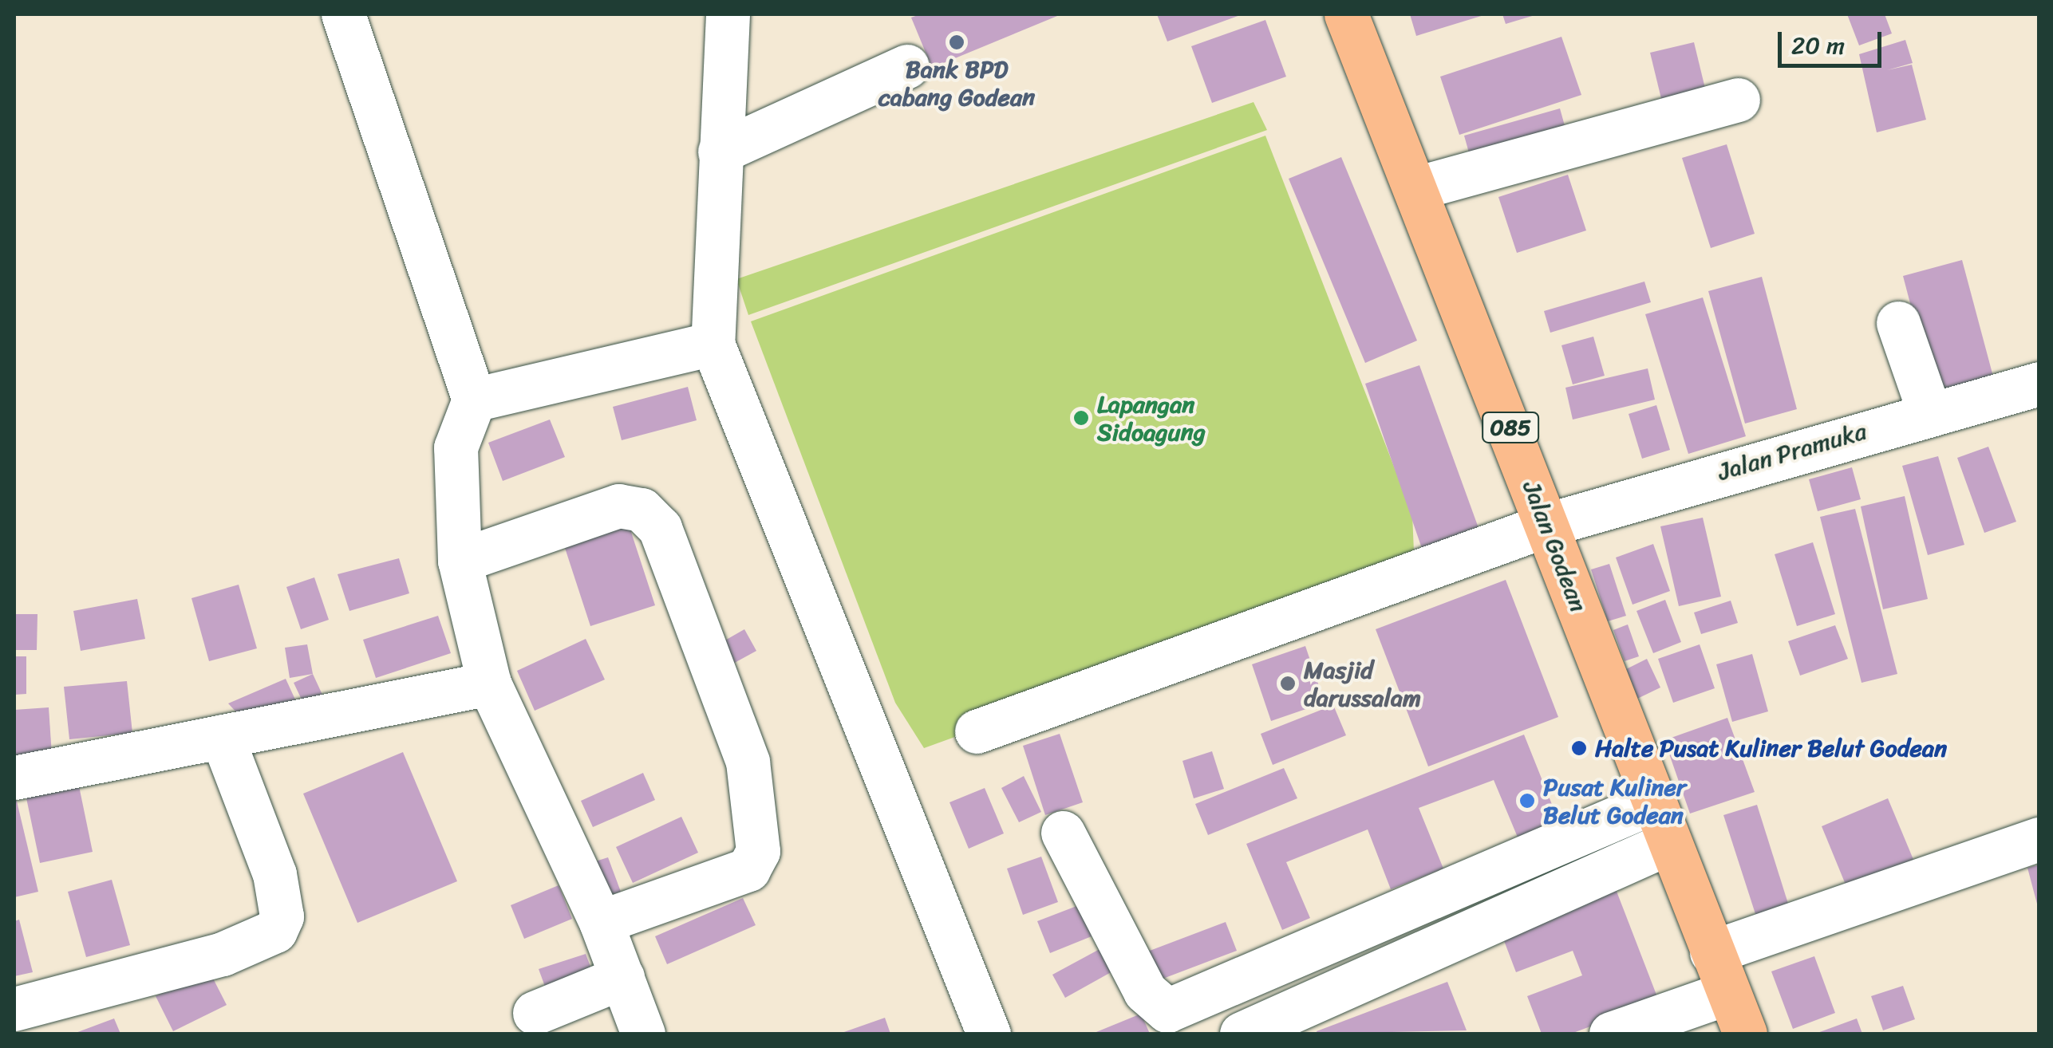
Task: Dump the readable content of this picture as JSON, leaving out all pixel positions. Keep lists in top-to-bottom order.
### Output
{
  "streets": {
    "main road": ["085", "Jalan Godean"],
    "street": ["Jalan Pramuka"]
  },
  "crossings": [
    ["Jalan Pramuka", "Jalan Godean"]
  ],
  "places": [
    "Bank BPD cabang Godean",
    "Lapangan Sidoagung",
    "Masjid darussalam",
    "Halte Pusat Kuliner Belut Godean",
    "Pusat Kuliner Belut Godean"
  ],
  "scale_bar": "20 m"
}
